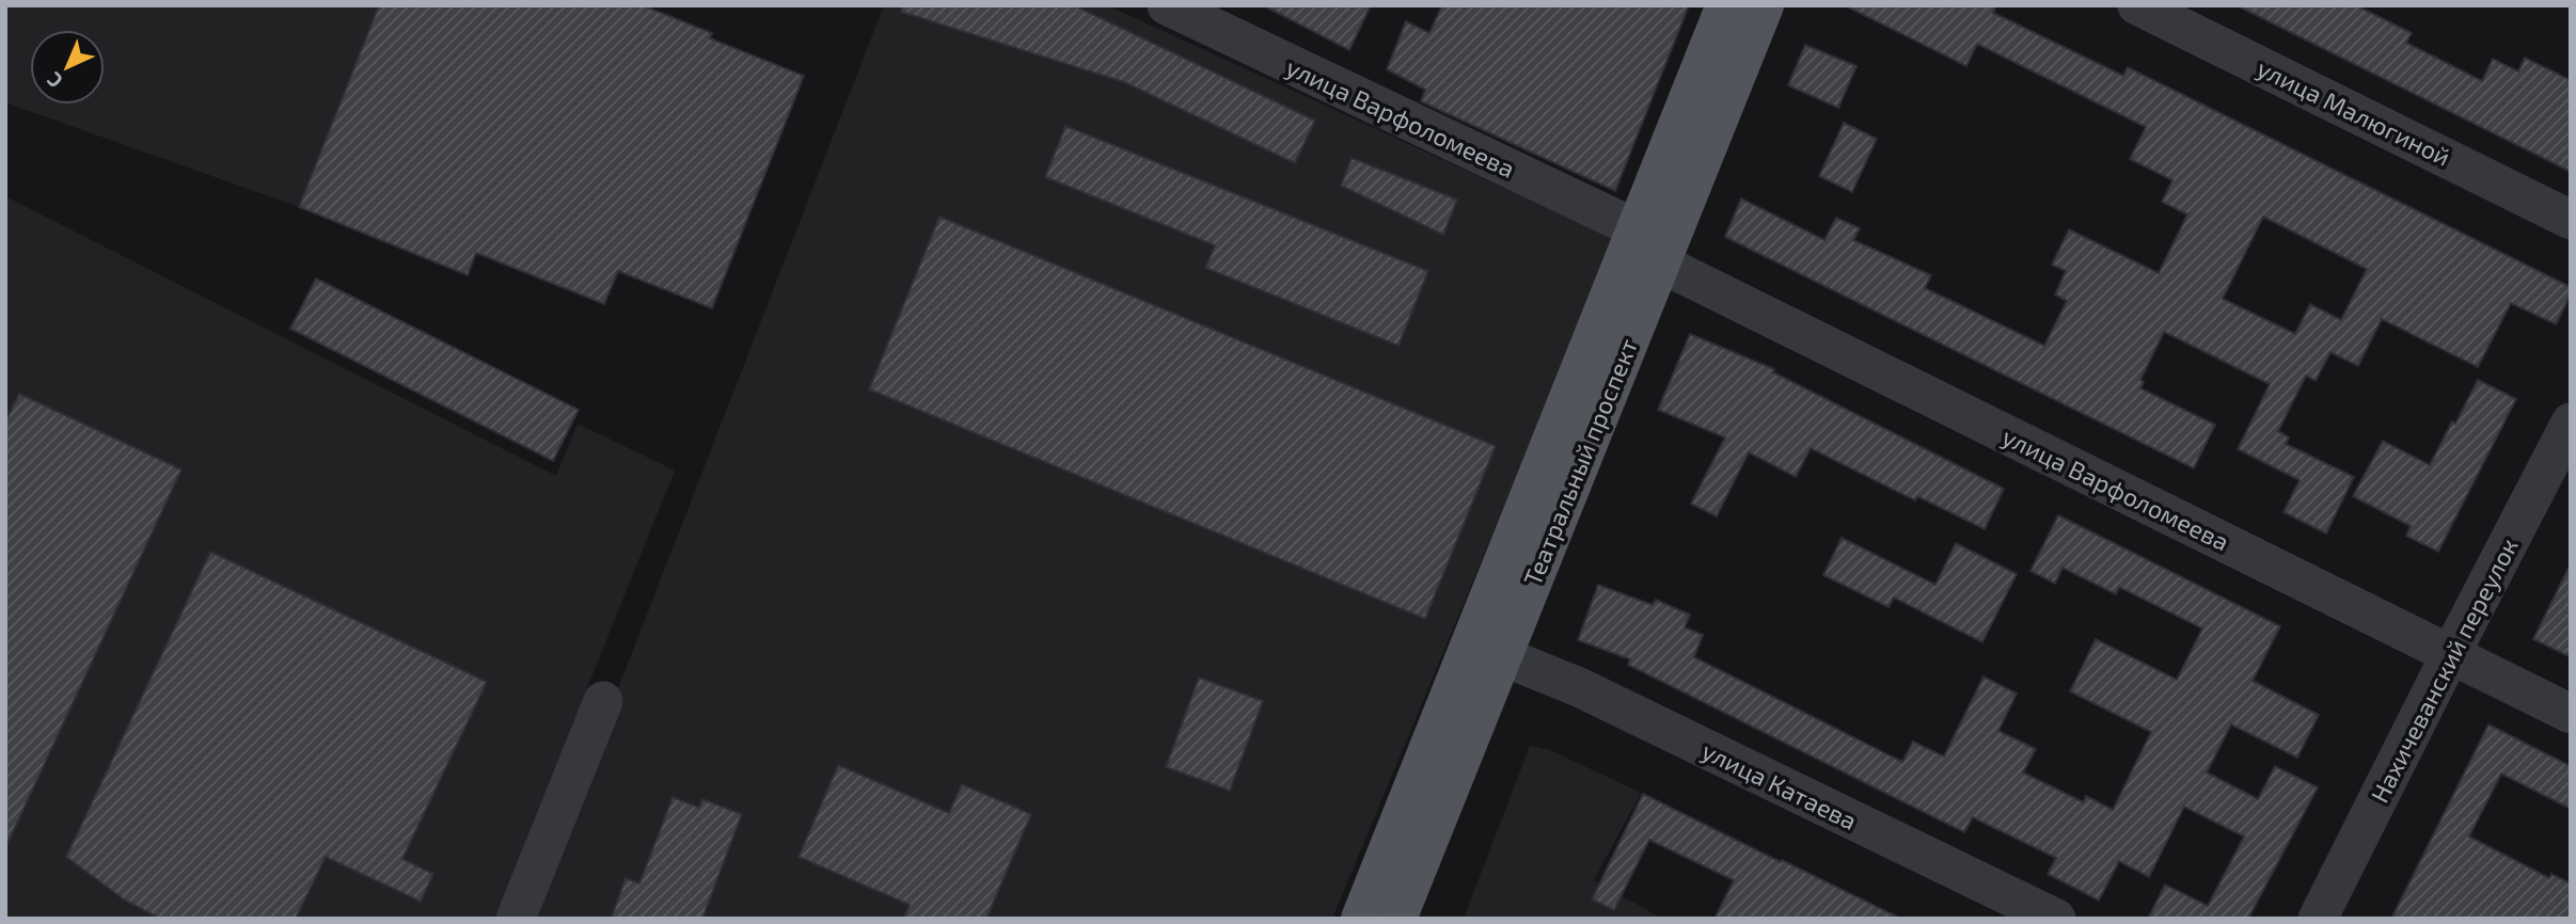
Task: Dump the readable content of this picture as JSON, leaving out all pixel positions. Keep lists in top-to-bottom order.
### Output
{
  "streets": {
    "main road": ["Театральный проспект"],
    "street": [
      "улица Малюгиной",
      "улица Варфоломеева",
      "Нахичеванский переулок",
      "улица Катаева"
    ]
  },
  "crossings": [
    ["улица Варфоломеева", "Театральный проспект"],
    ["улица Варфоломеева", "Нахичеванский переулок"],
    ["Театральный проспект", "улица Катаева"]
  ],
  "north": "bottom left"
}
